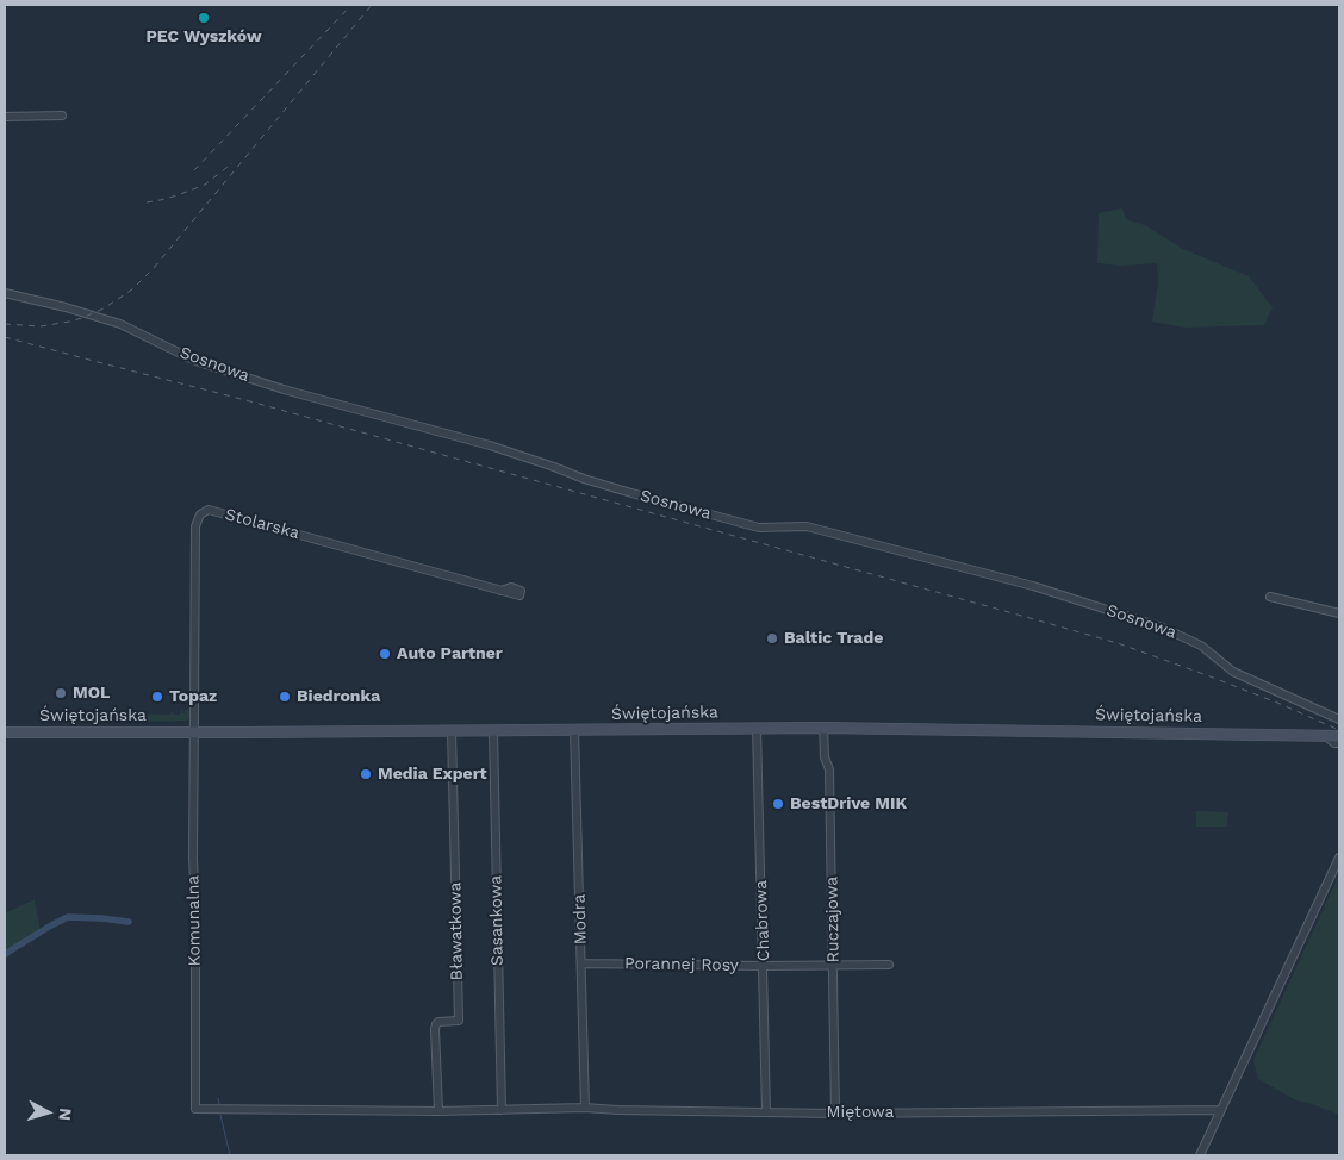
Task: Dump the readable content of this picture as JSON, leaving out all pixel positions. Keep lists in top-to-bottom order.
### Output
{
  "streets": {
    "street": [
      "Sosnowa",
      "Stolarska",
      "Świętojańska",
      "Modra",
      "Ruczajowa",
      "Komunalna",
      "Sasankowa",
      "Chabrowa",
      "Bławatkowa",
      "Porannej Rosy",
      "Miętowa"
    ]
  },
  "crossings": [
    ["Stolarska", "Świętojańska"],
    ["Stolarska", "Komunalna"],
    ["Świętojańska", "Modra"],
    ["Świętojańska", "Ruczajowa"],
    ["Świętojańska", "Komunalna"],
    ["Świętojańska", "Sasankowa"],
    ["Świętojańska", "Chabrowa"],
    ["Świętojańska", "Bławatkowa"],
    ["Modra", "Porannej Rosy"],
    ["Modra", "Miętowa"],
    ["Ruczajowa", "Porannej Rosy"],
    ["Ruczajowa", "Miętowa"],
    ["Komunalna", "Miętowa"],
    ["Sasankowa", "Miętowa"],
    ["Chabrowa", "Porannej Rosy"],
    ["Chabrowa", "Miętowa"],
    ["Bławatkowa", "Miętowa"]
  ],
  "places": [
    "PEC Wyszków",
    "Baltic Trade",
    "Auto Partner",
    "MOL",
    "Topaz",
    "Biedronka",
    "Media Expert",
    "BestDrive MIK"
  ],
  "north": "right"
}
